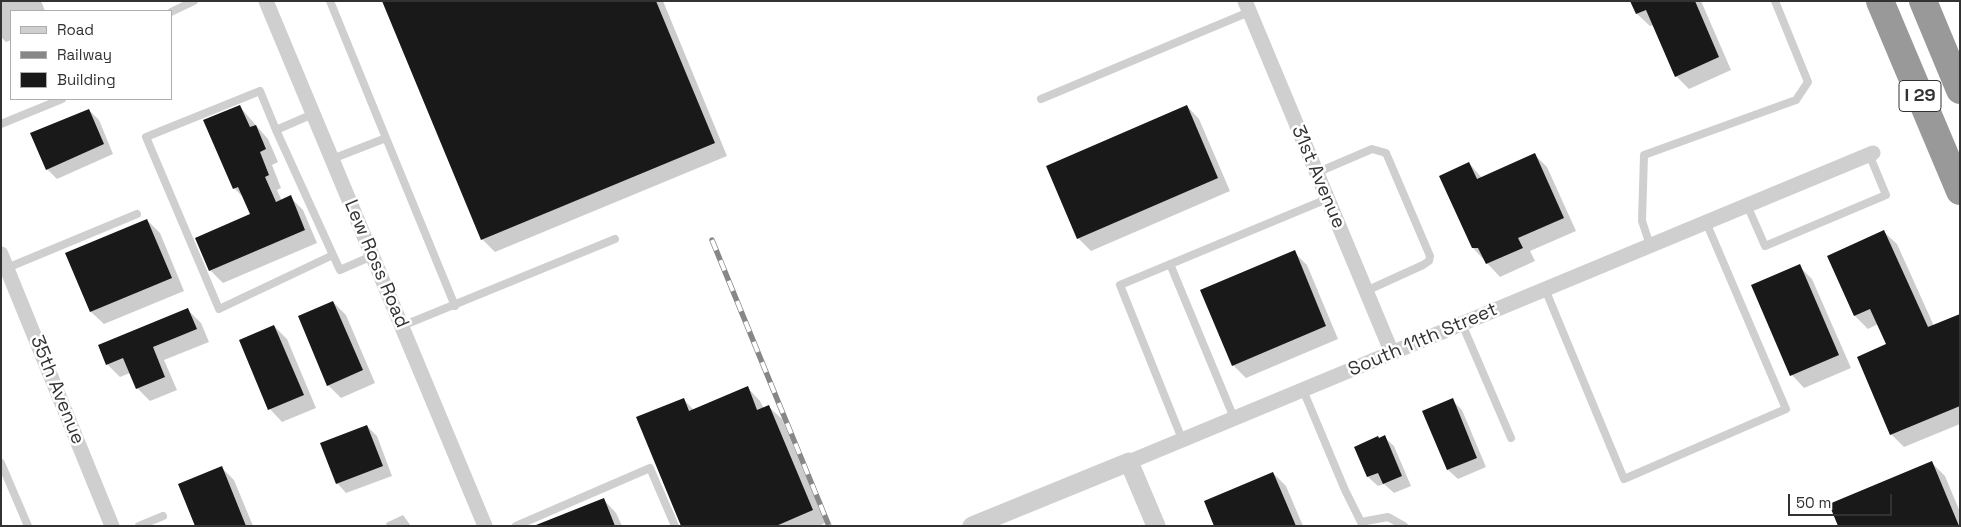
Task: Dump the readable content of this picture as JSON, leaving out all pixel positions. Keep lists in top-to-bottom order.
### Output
{
  "streets": {
    "highway": ["I 29"],
    "street": [
      "31st Avenue",
      "Lew Ross Road",
      "South 11th Street",
      "35th Avenue"
    ]
  },
  "crossings": [
    ["31st Avenue", "South 11th Street"]
  ],
  "legend": ["Road", "Railway", "Building"],
  "scale_bar": "50 m"
}
